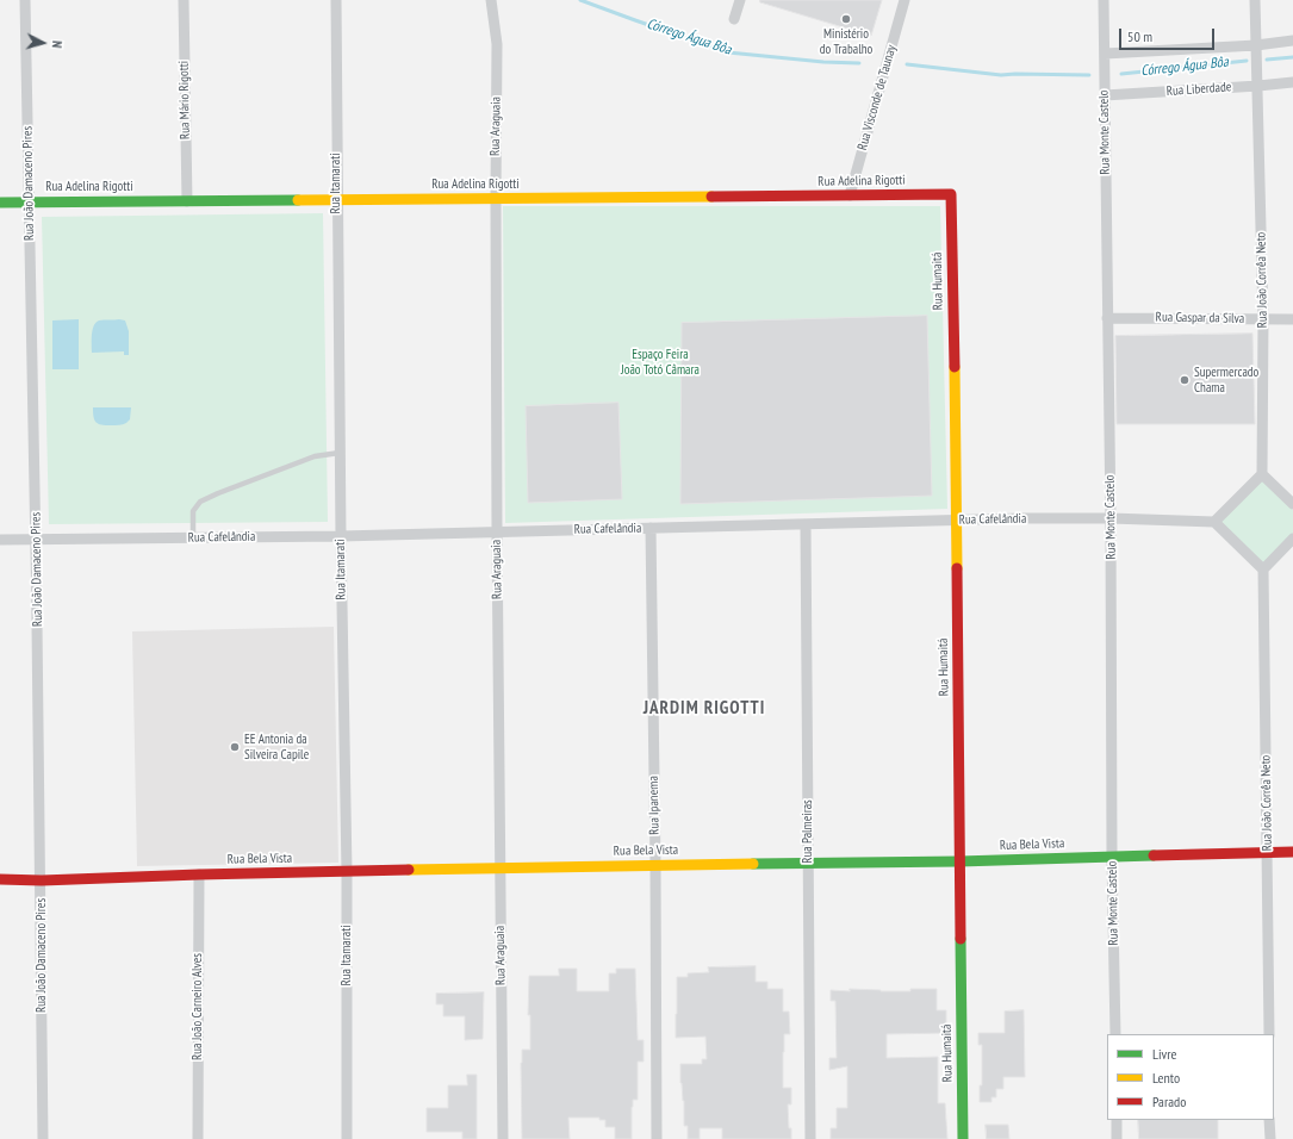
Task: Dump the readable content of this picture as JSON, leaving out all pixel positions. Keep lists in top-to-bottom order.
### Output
{
  "streets": {
    "street": [
      "Rua Liberdade",
      "Rua Visconde de Taunay",
      "Rua Mário Rigotti",
      "Rua Araguaia",
      "Rua Monte Castelo",
      "Rua Adelina Rigotti",
      "Rua João Damaceno Pires",
      "Rua Itamarati",
      "Rua João Corrêa Neto",
      "Rua Humaitá",
      "Rua Gaspar da Silva",
      "Rua Cafelândia",
      "Rua Ipanema",
      "Rua Palmeiras",
      "Rua Bela Vista",
      "Rua João Carneiro Alves"
    ]
  },
  "crossings": [
    ["Rua Liberdade", "Rua Monte Castelo"],
    ["Rua Liberdade", "Rua João Corrêa Neto"],
    ["Rua Visconde de Taunay", "Rua Adelina Rigotti"],
    ["Rua Mário Rigotti", "Rua Adelina Rigotti"],
    ["Rua Araguaia", "Rua Adelina Rigotti"],
    ["Rua Araguaia", "Rua Cafelândia"],
    ["Rua Araguaia", "Rua Bela Vista"],
    ["Rua Monte Castelo", "Rua Gaspar da Silva"],
    ["Rua Monte Castelo", "Rua Cafelândia"],
    ["Rua Monte Castelo", "Rua Bela Vista"],
    ["Rua Adelina Rigotti", "Rua João Damaceno Pires"],
    ["Rua Adelina Rigotti", "Rua Itamarati"],
    ["Rua Adelina Rigotti", "Rua Humaitá"],
    ["Rua João Damaceno Pires", "Rua Cafelândia"],
    ["Rua João Damaceno Pires", "Rua Bela Vista"],
    ["Rua Itamarati", "Rua Cafelândia"],
    ["Rua Itamarati", "Rua Bela Vista"],
    ["Rua João Corrêa Neto", "Rua Gaspar da Silva"],
    ["Rua João Corrêa Neto", "Rua Bela Vista"],
    ["Rua Humaitá", "Rua Cafelândia"],
    ["Rua Humaitá", "Rua Bela Vista"],
    ["Rua Cafelândia", "Rua Ipanema"],
    ["Rua Cafelândia", "Rua Palmeiras"],
    ["Rua Ipanema", "Rua Bela Vista"],
    ["Rua Palmeiras", "Rua Bela Vista"],
    ["Rua Bela Vista", "Rua João Carneiro Alves"]
  ],
  "districts": ["JARDIM RIGOTTI"],
  "water": ["Córrego Água Bôa"],
  "parks": ["Espaço Feira João Totó Câmara"],
  "places": ["Ministério do Trabalho", "Supermercado Chama", "EE Antonia da Silveira Capile"],
  "legend": ["Livre", "Lento", "Parado"],
  "scale_bar": "50 m",
  "north": "right"
}
